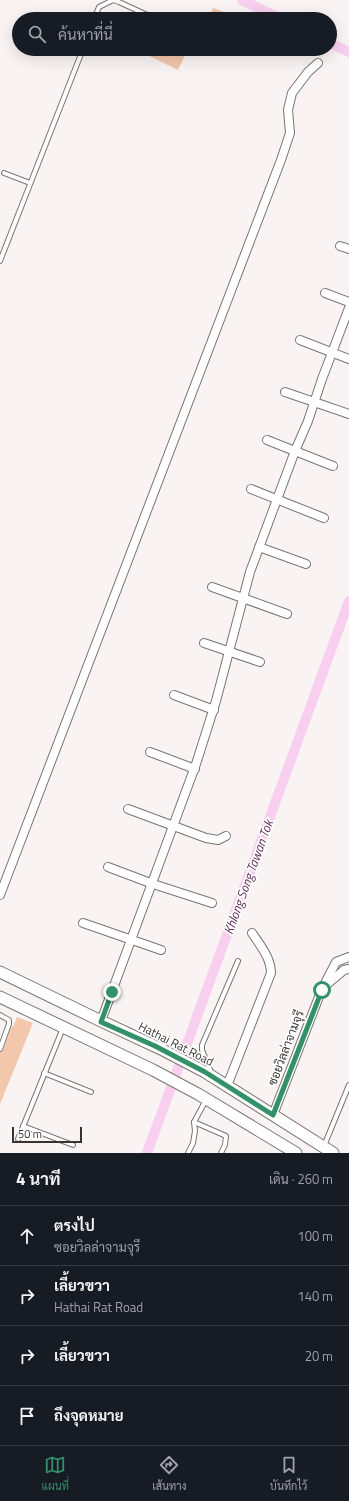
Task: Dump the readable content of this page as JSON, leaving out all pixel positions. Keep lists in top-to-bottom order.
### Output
{
  "streets": {
    "main road": ["Hathai Rat Road"],
    "street": ["ซอยวิลล่าจามจุรี"]
  },
  "crossings": [
    ["Hathai Rat Road", "ซอยวิลล่าจามจุรี"]
  ],
  "water": ["Khlong Song Tawan Tok"],
  "scale_bar": "50 m",
  "page": {
    "search": "ค้นหาที่นี่",
    "scale": "50 m",
    "heading": ["4 นาที", "เดิน · 260 m"],
    "list": [
      ["ตรงไป", "ซอยวิลล่าจามจุรี", "100 m"],
      ["เลี้ยวขวา", "Hathai Rat Road", "140 m"],
      ["เลี้ยวขวา", "20 m"],
      "ถึงจุดหมาย"
    ],
    "nav": ["แผนที่", "เส้นทาง", "บันทึกไว้"]
  }
}
